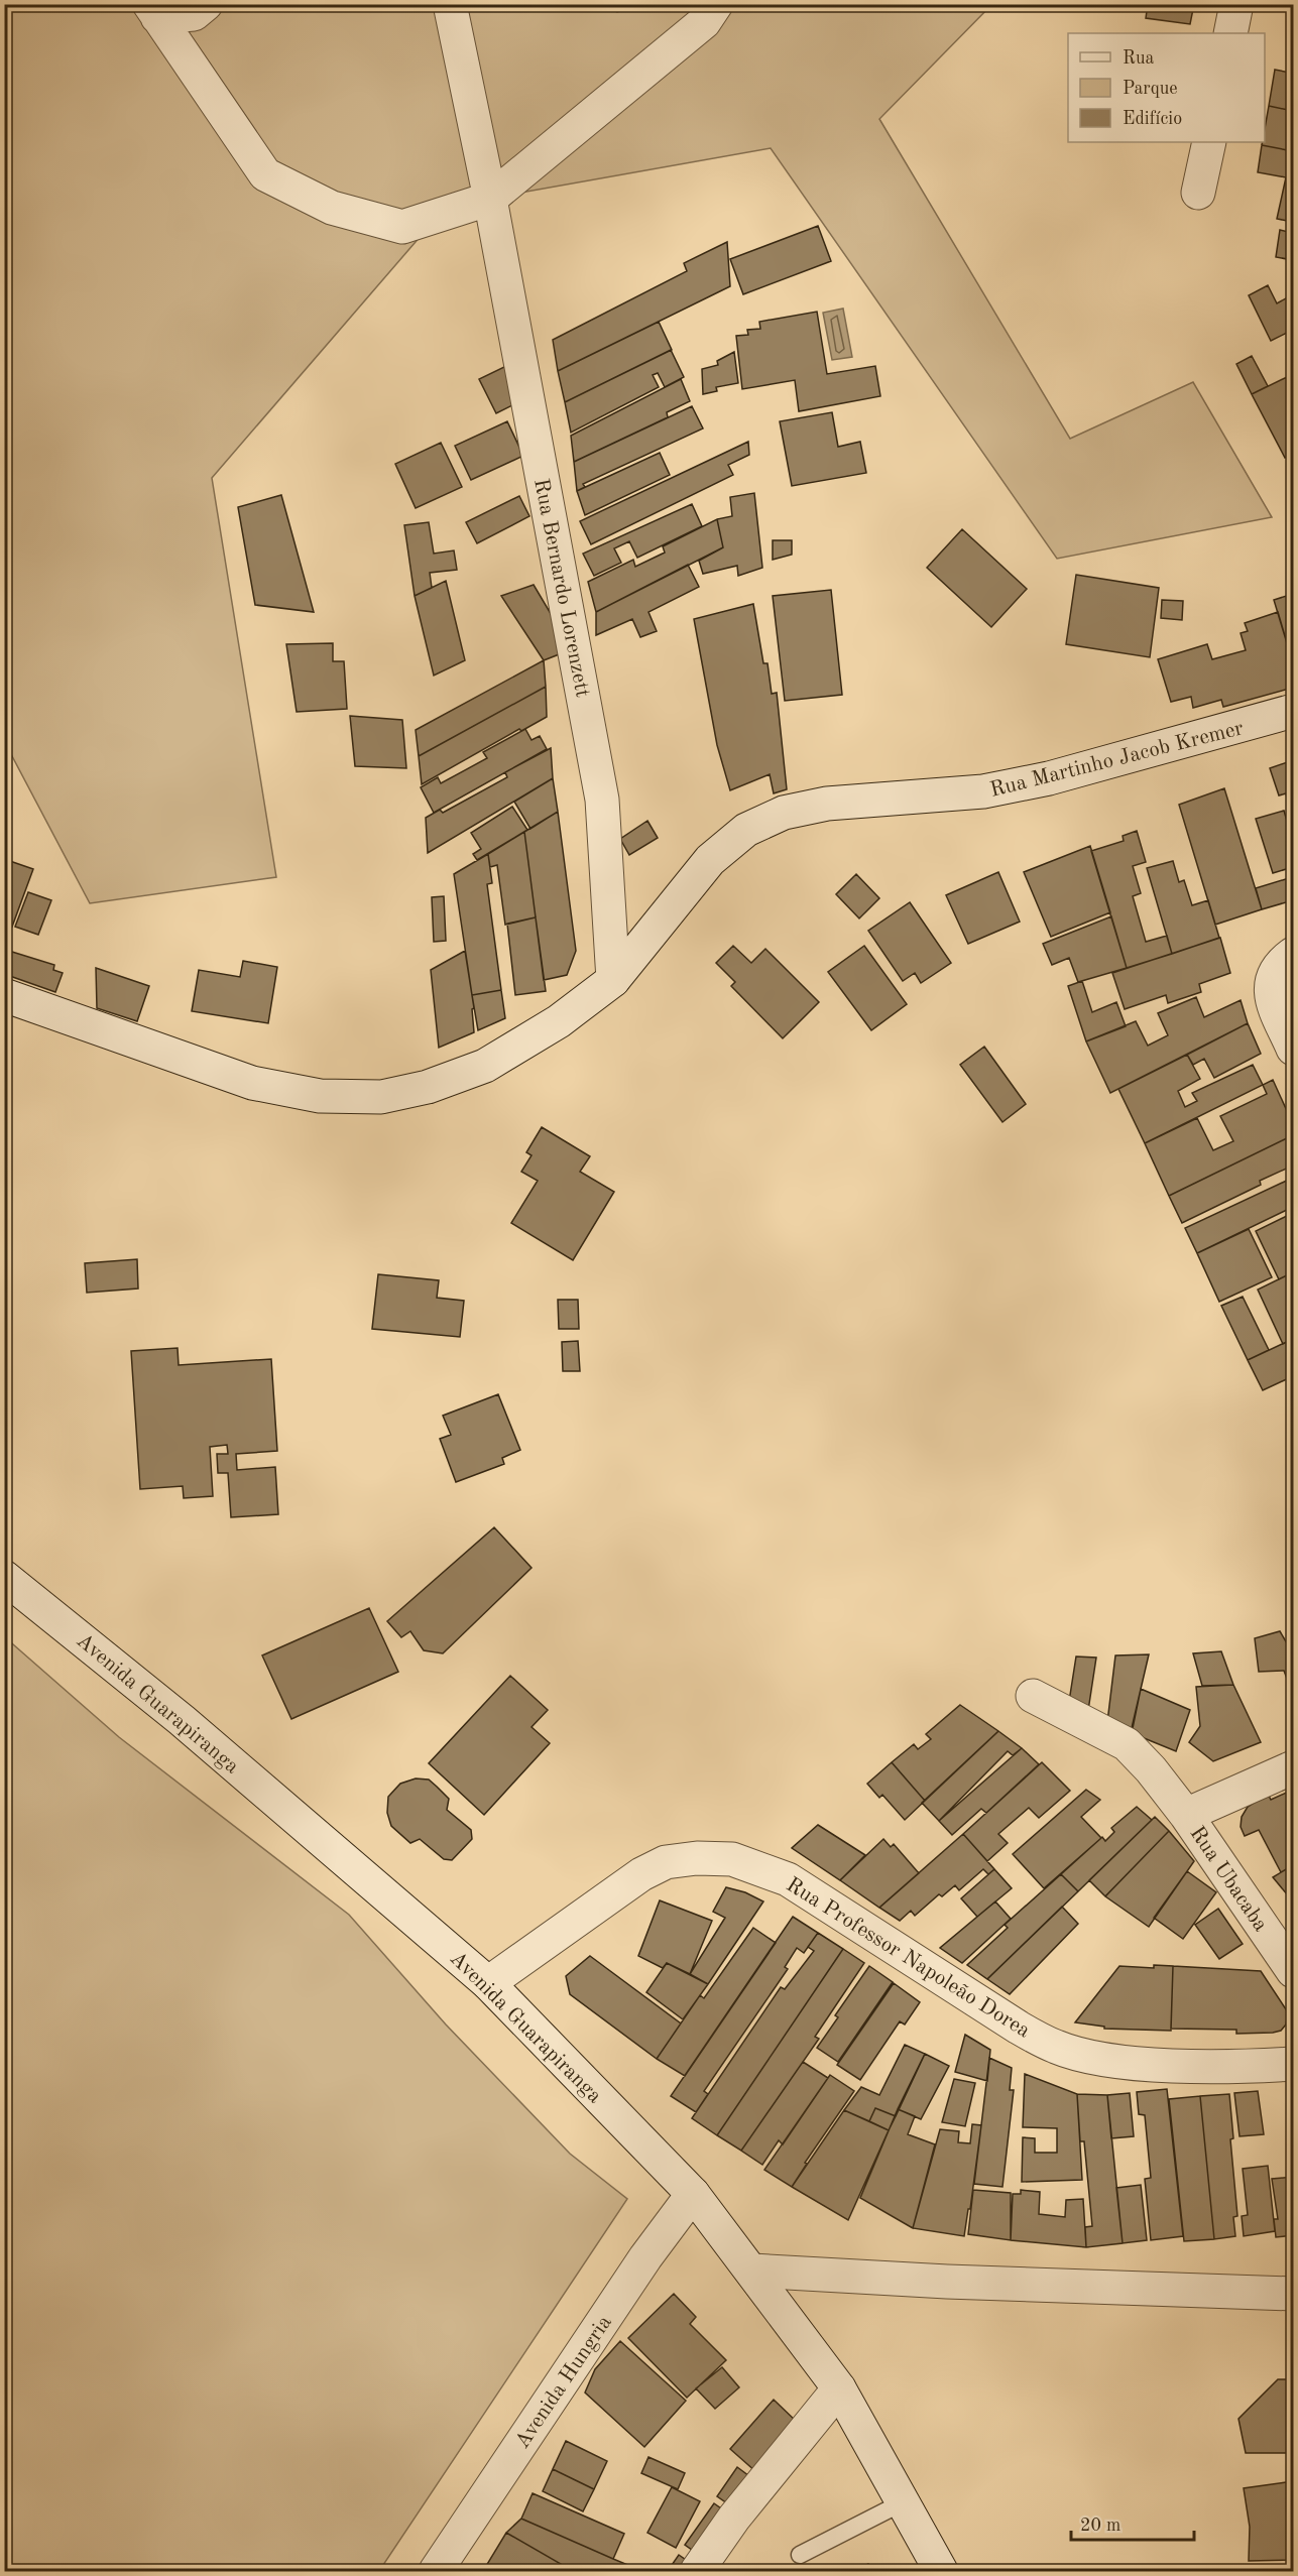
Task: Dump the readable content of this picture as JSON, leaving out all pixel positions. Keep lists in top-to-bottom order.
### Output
{
  "streets": {
    "street": [
      "Rua Bernardo Lorenzett",
      "Rua Martinho Jacob Kremer",
      "Avenida Guarapiranga",
      "Rua Ubacaba",
      "Rua Professor Napoleão Dorea",
      "Avenida Hungria"
    ]
  },
  "crossings": [
    ["Rua Bernardo Lorenzett", "Rua Martinho Jacob Kremer"],
    ["Avenida Guarapiranga", "Rua Professor Napoleão Dorea"],
    ["Avenida Guarapiranga", "Avenida Hungria"]
  ],
  "legend": ["Rua", "Parque", "Edifício"],
  "scale_bar": "20 m"
}
